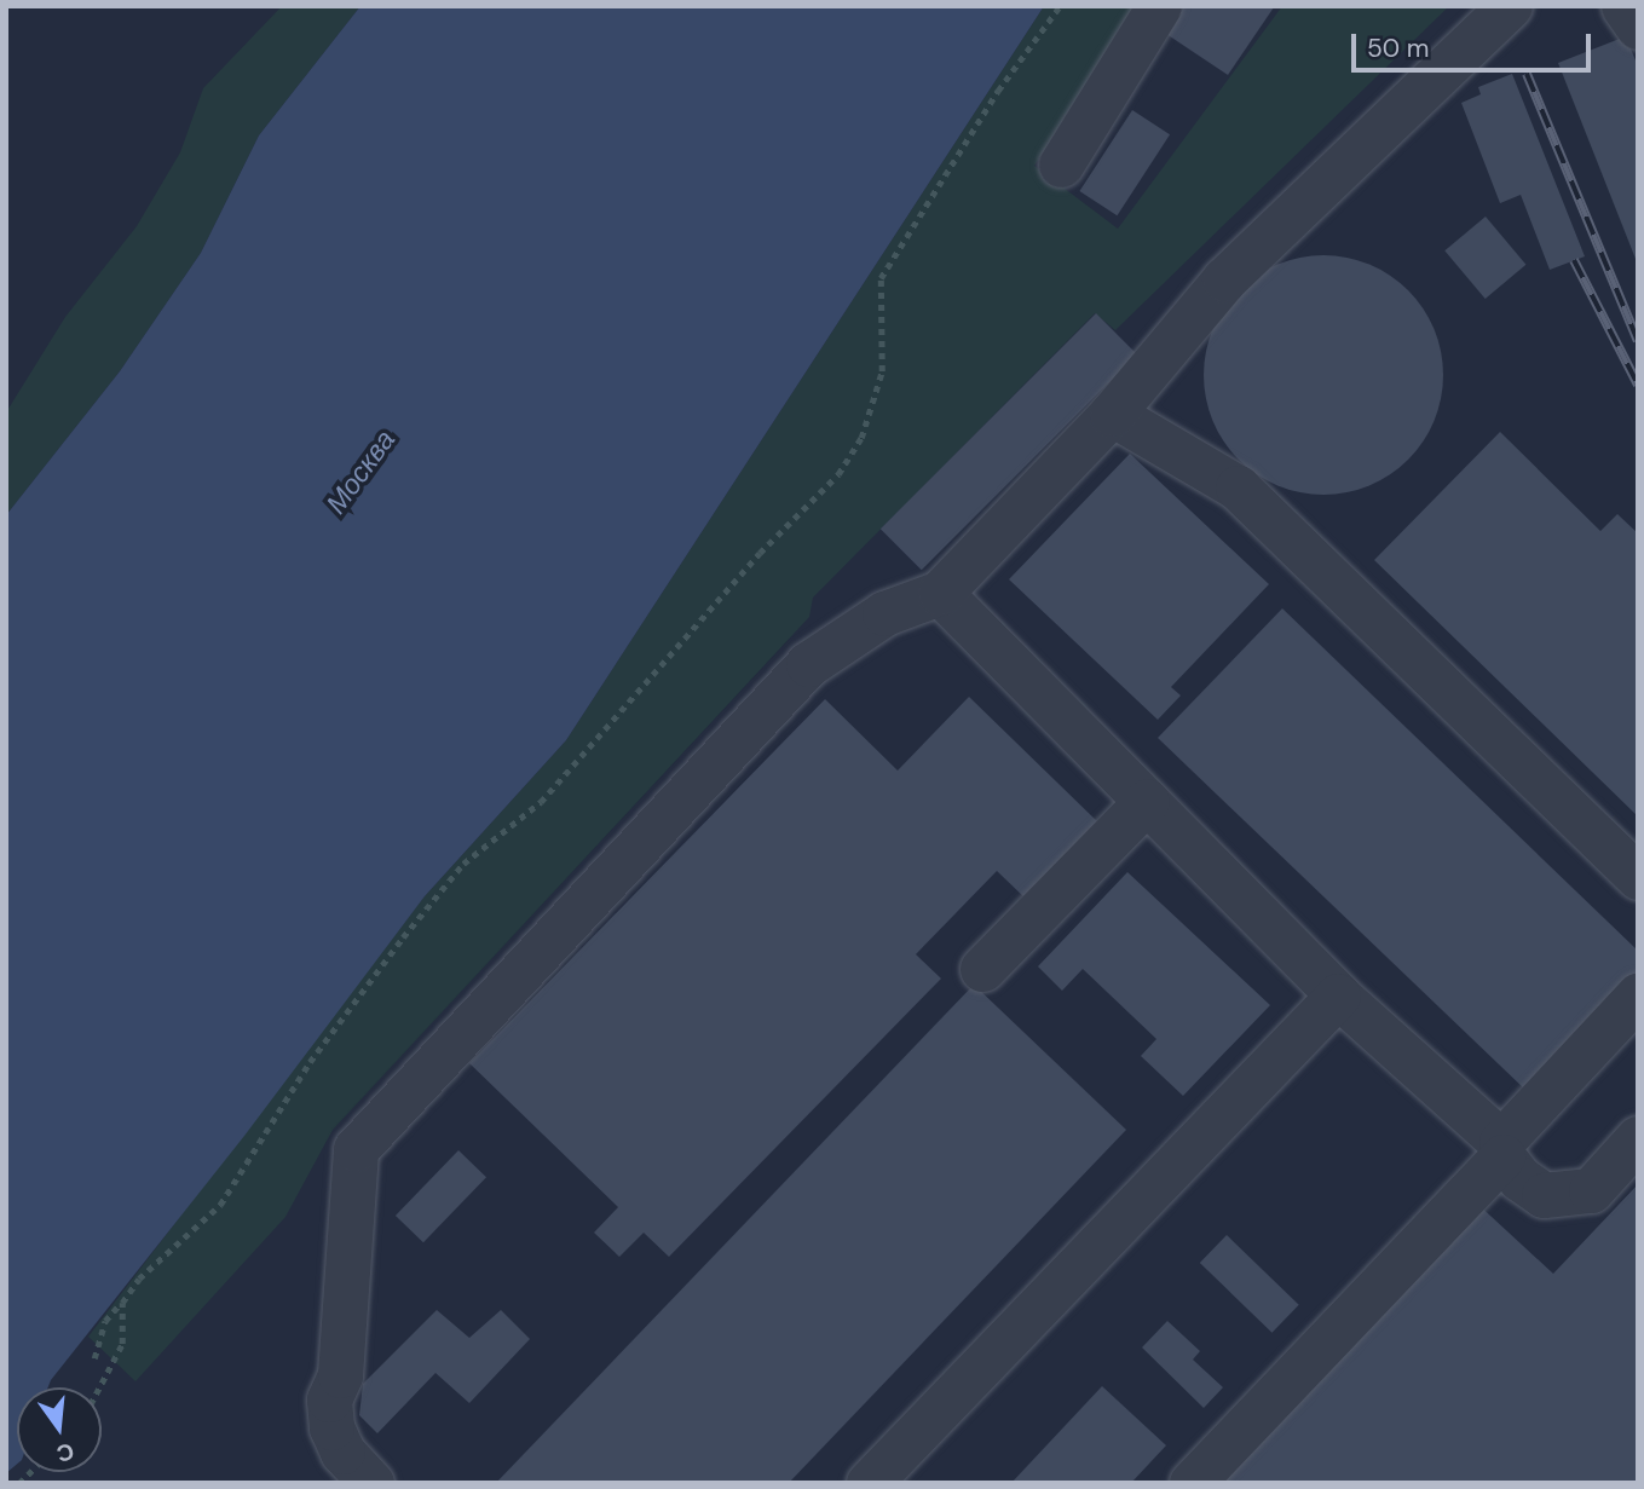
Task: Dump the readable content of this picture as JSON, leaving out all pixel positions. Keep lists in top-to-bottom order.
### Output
{
  "water": ["Москва"],
  "scale_bar": "50 m",
  "north": "bottom"
}
